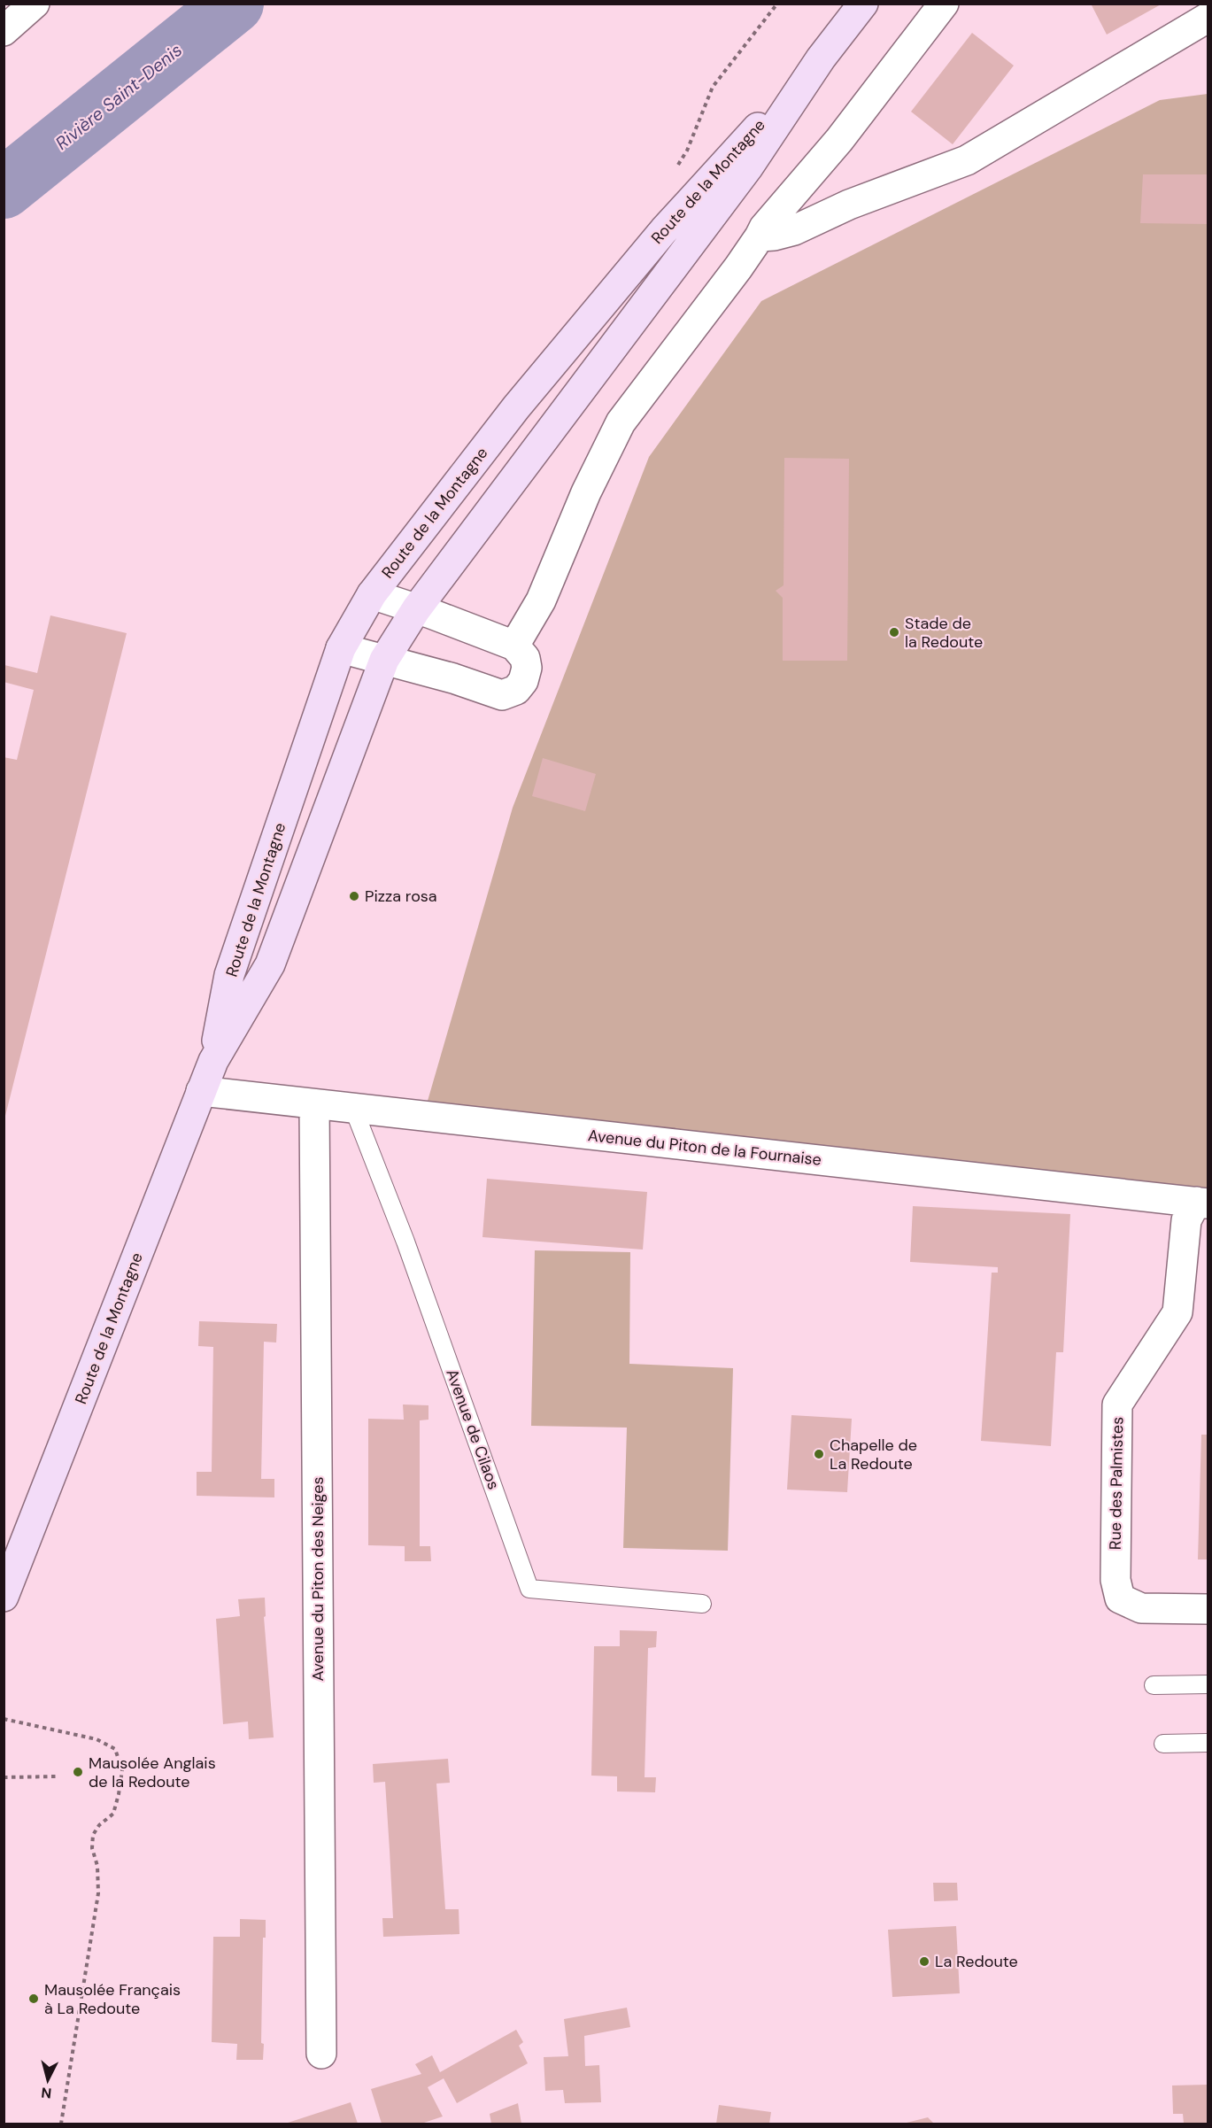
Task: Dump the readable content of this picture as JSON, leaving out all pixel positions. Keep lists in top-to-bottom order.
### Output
{
  "streets": {
    "main road": ["Route de la Montagne"],
    "street": ["Avenue du Piton de la Fournaise", "Rue des Palmistes", "Avenue du Piton des Neiges"],
    "lane": ["Avenue de Cilaos"]
  },
  "crossings": [
    ["Route de la Montagne", "Avenue du Piton de la Fournaise"],
    ["Avenue du Piton de la Fournaise", "Avenue de Cilaos"],
    ["Avenue du Piton de la Fournaise", "Rue des Palmistes"],
    ["Avenue du Piton de la Fournaise", "Avenue du Piton des Neiges"]
  ],
  "water": ["Rivière Saint-Denis"],
  "places": [
    "Stade de la Redoute",
    "Pizza rosa",
    "Chapelle de La Redoute",
    "Mausolée Anglais de la Redoute",
    "La Redoute",
    "Mausolée Français à La Redoute"
  ],
  "north": "bottom"
}
